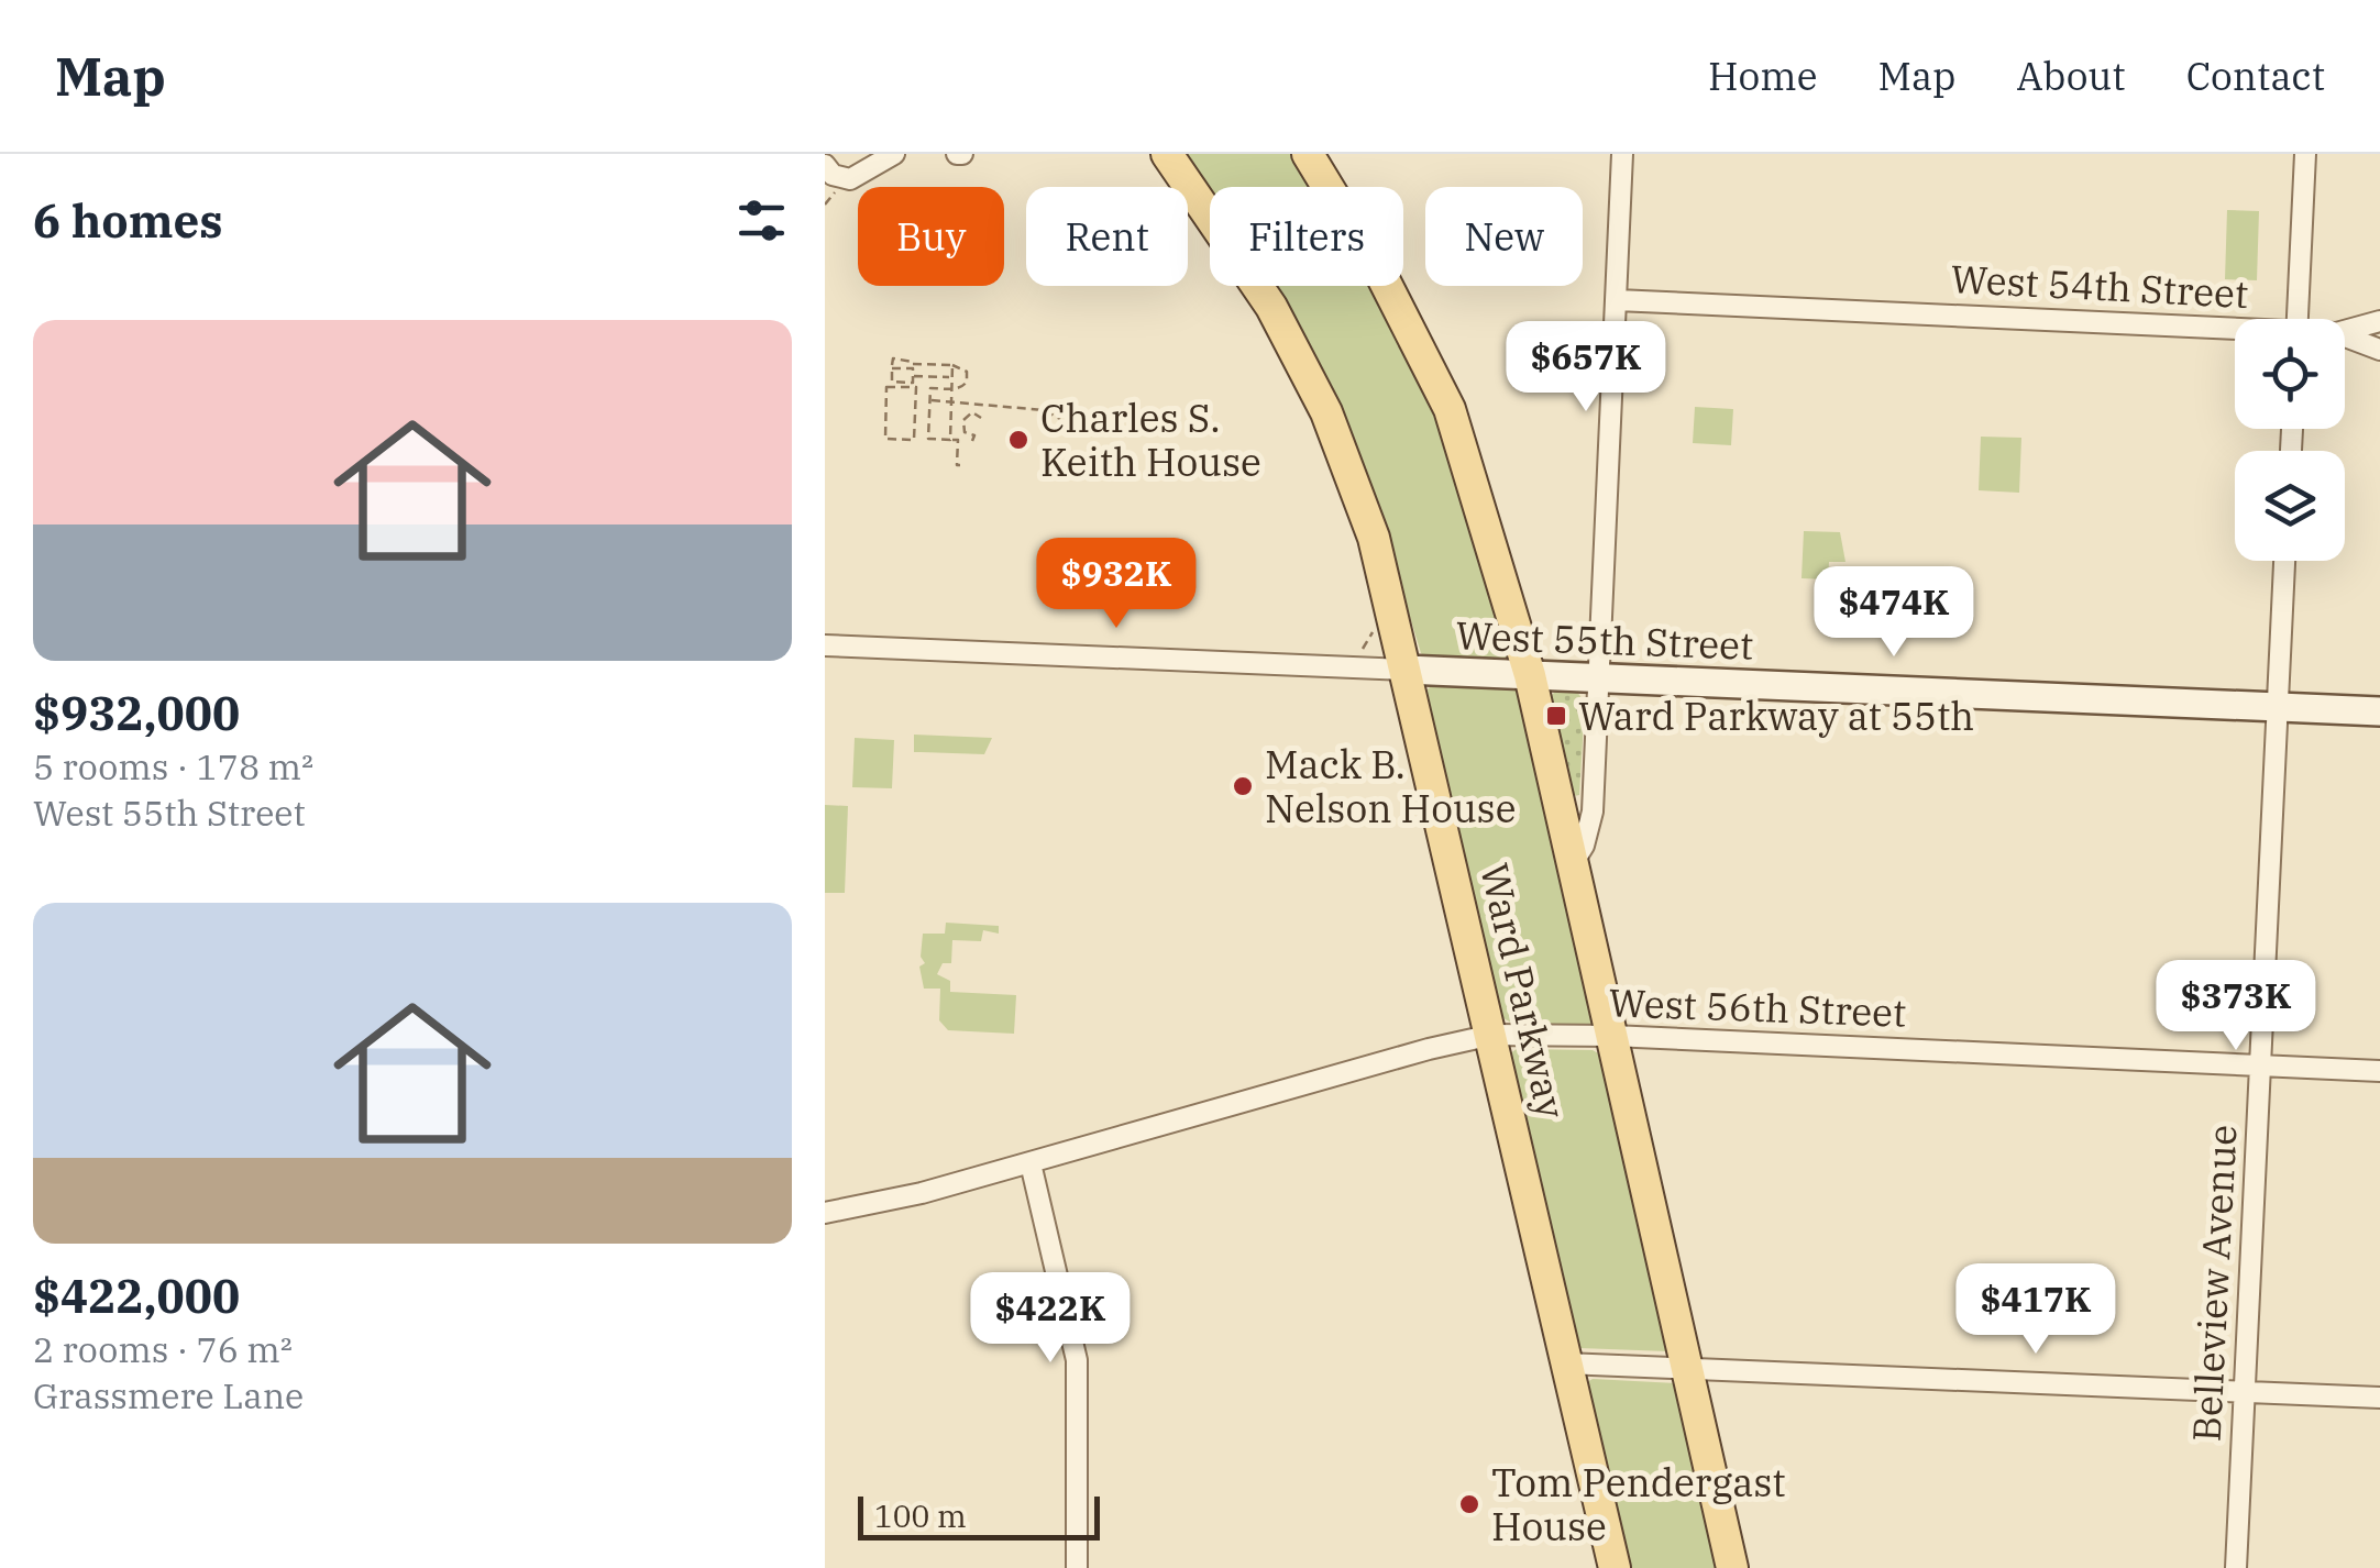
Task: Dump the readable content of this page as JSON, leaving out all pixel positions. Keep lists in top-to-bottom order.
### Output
{
  "streets": {
    "main road": ["West 55th Street", "Ward Parkway"],
    "street": ["West 54th Street", "West 56th Street", "Belleview Avenue"]
  },
  "crossings": [
    ["West 55th Street", "Ward Parkway"],
    ["West 55th Street", "Belleview Avenue"],
    ["Ward Parkway", "West 56th Street"],
    ["West 56th Street", "Belleview Avenue"]
  ],
  "places": {
    "other": ["Charles S. Keith House", "Mack B. Nelson House", "Tom Pendergast House"],
    "transit": ["Ward Parkway at 55th"]
  },
  "scale_bar": "100 m",
  "page": {
    "header": "Map",
    "nav": [
      "Home",
      "Map",
      "About",
      "Contact"
    ],
    "heading": "6 homes",
    "chip": [
      "Buy",
      "Rent",
      "Filters",
      "New"
    ],
    "list": [
      {
        "name": "$932,000",
        "note": "5 rooms · 178 m² · West 55th Street"
      },
      {
        "name": "$422,000",
        "note": "2 rooms · 76 m² · Grassmere Lane"
      }
    ],
    "price": [
      "$657K",
      "$932K",
      "$474K",
      "$373K",
      "$417K",
      "$422K"
    ],
    "scale": "100 m"
  }
}
